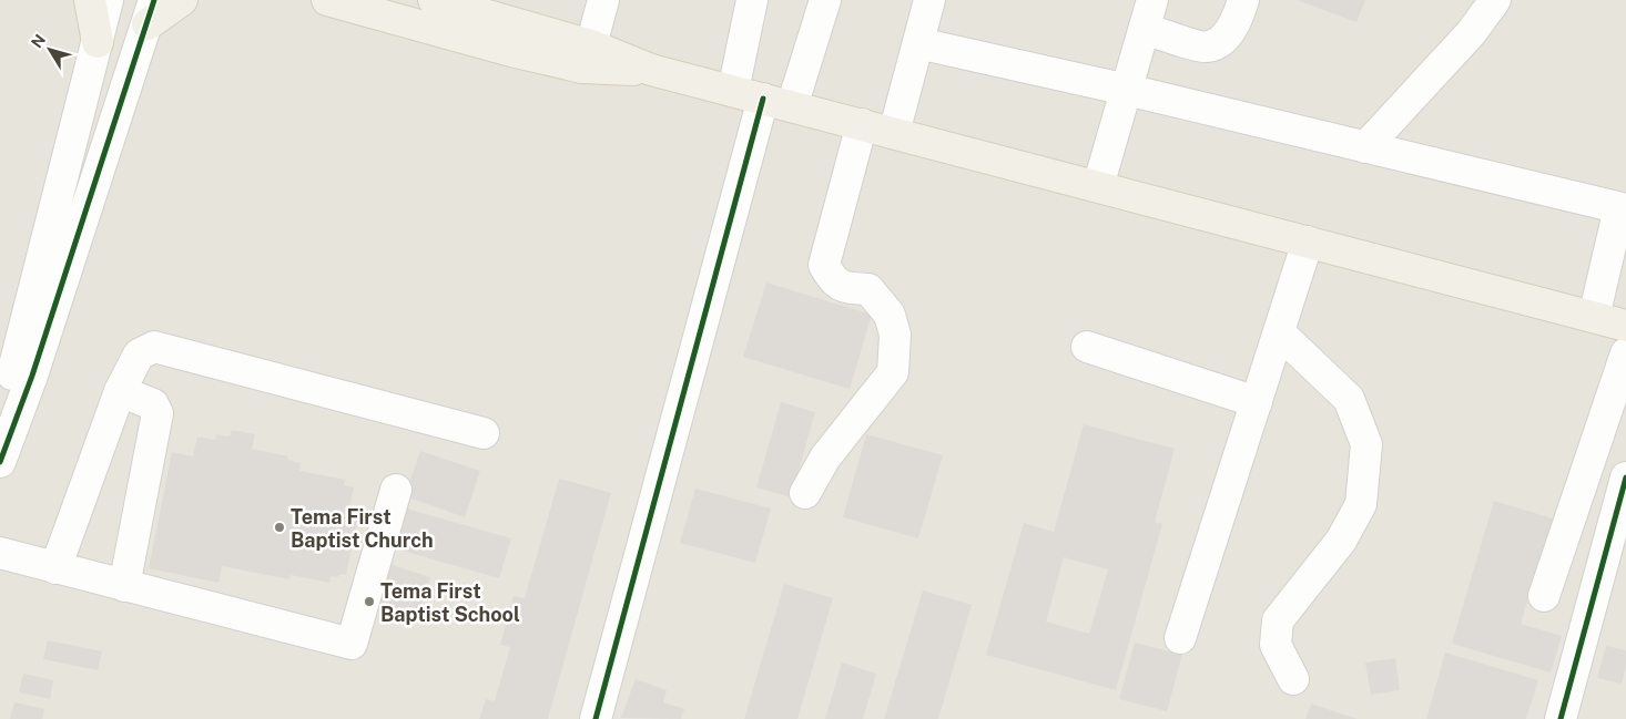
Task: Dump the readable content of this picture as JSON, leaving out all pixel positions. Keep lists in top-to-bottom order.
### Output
{
  "places": ["Tema First Baptist Church", "Tema First Baptist School"],
  "north": "top left"
}
